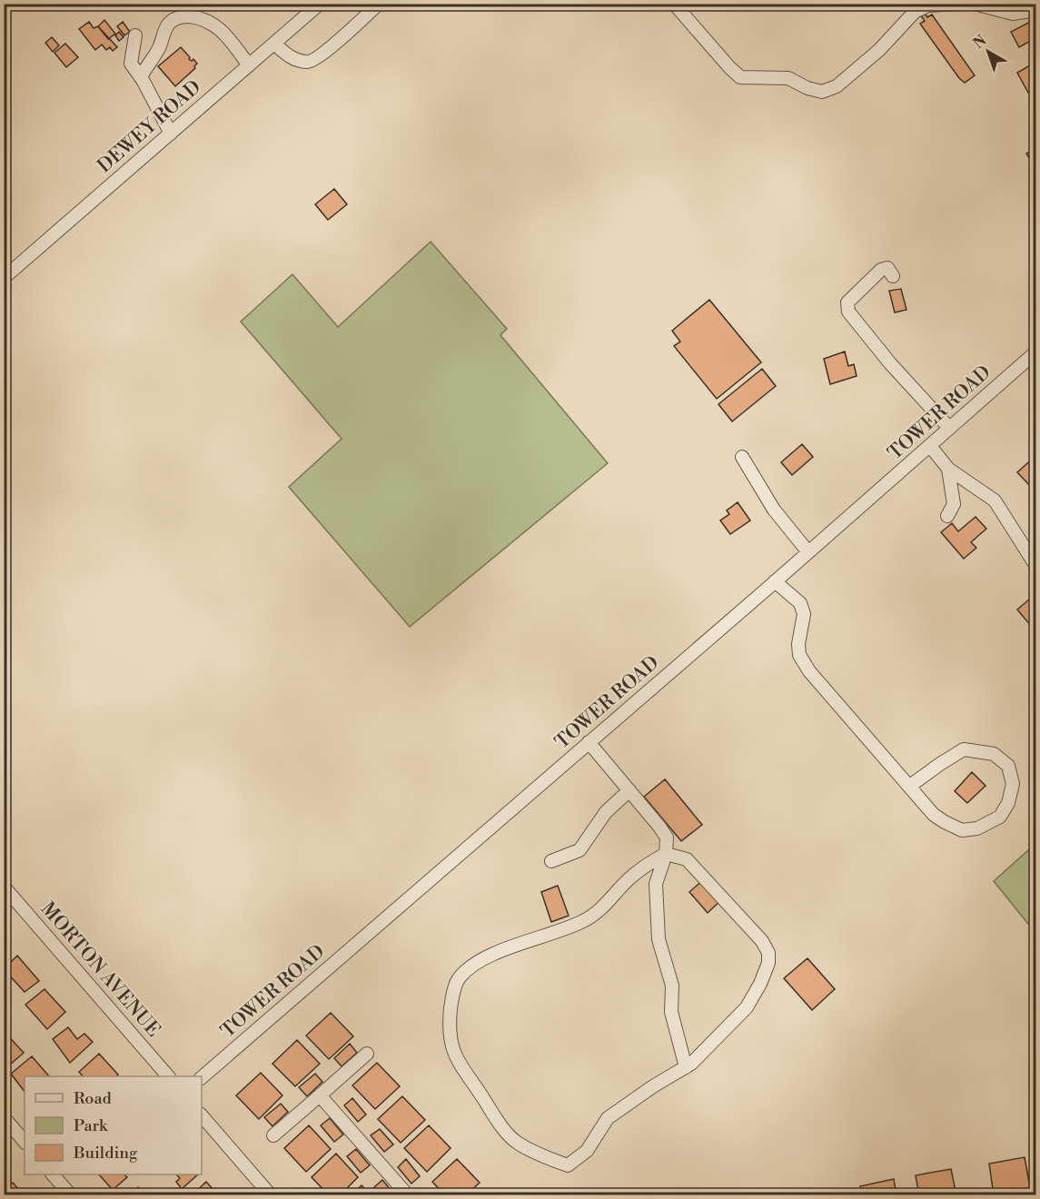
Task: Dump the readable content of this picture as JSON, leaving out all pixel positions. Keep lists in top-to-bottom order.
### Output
{
  "streets": {
    "street": ["DEWEY ROAD", "TOWER ROAD", "MORTON AVENUE"]
  },
  "legend": ["Road", "Park", "Building"],
  "north": "top left"
}
